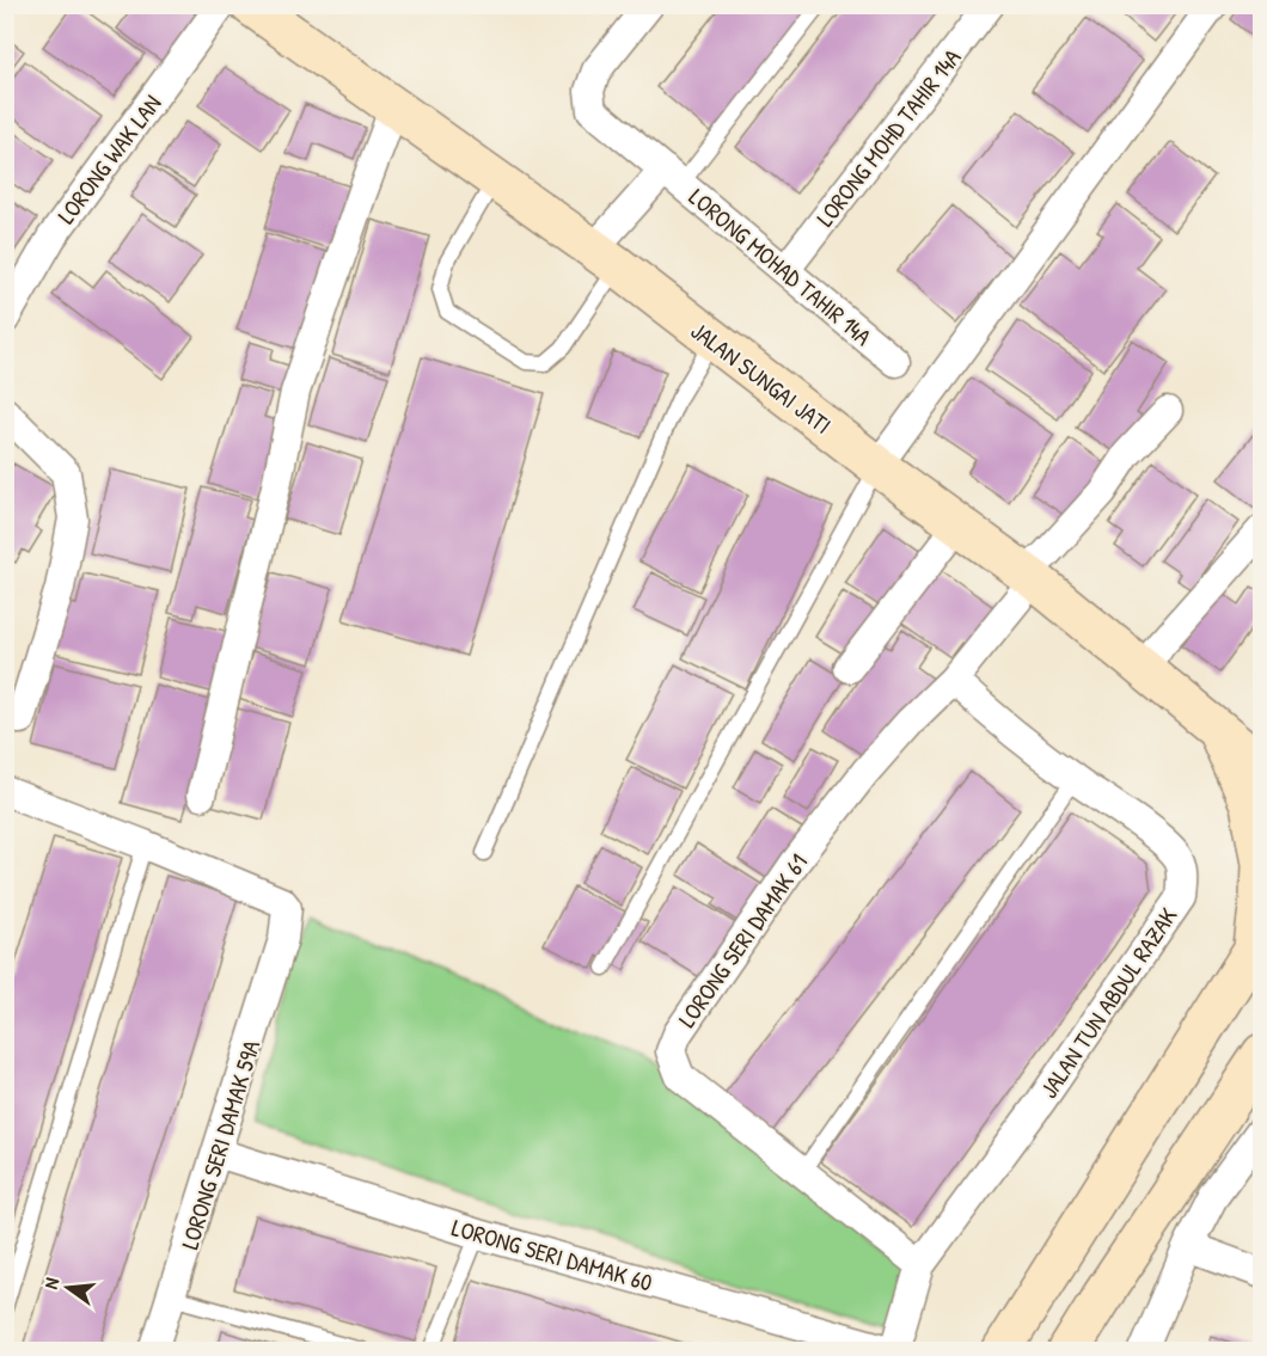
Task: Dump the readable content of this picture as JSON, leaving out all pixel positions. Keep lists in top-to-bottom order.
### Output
{
  "streets": {
    "main road": ["JALAN SUNGAI JATI"],
    "street": [
      "LORONG MOHD TAHIR 14A",
      "LORONG WAK LAN",
      "LORONG MOHAD TAHIR 14A",
      "LORONG SERI DAMAK 61",
      "JALAN TUN ABDUL RAZAK",
      "LORONG SERI DAMAK 59A",
      "LORONG SERI DAMAK 60"
    ]
  },
  "crossings": [
    ["LORONG MOHD TAHIR 14A", "LORONG MOHAD TAHIR 14A"],
    ["JALAN SUNGAI JATI", "LORONG SERI DAMAK 61"],
    ["LORONG SERI DAMAK 61", "JALAN TUN ABDUL RAZAK"],
    ["LORONG SERI DAMAK 59A", "LORONG SERI DAMAK 60"]
  ],
  "north": "left"
}
